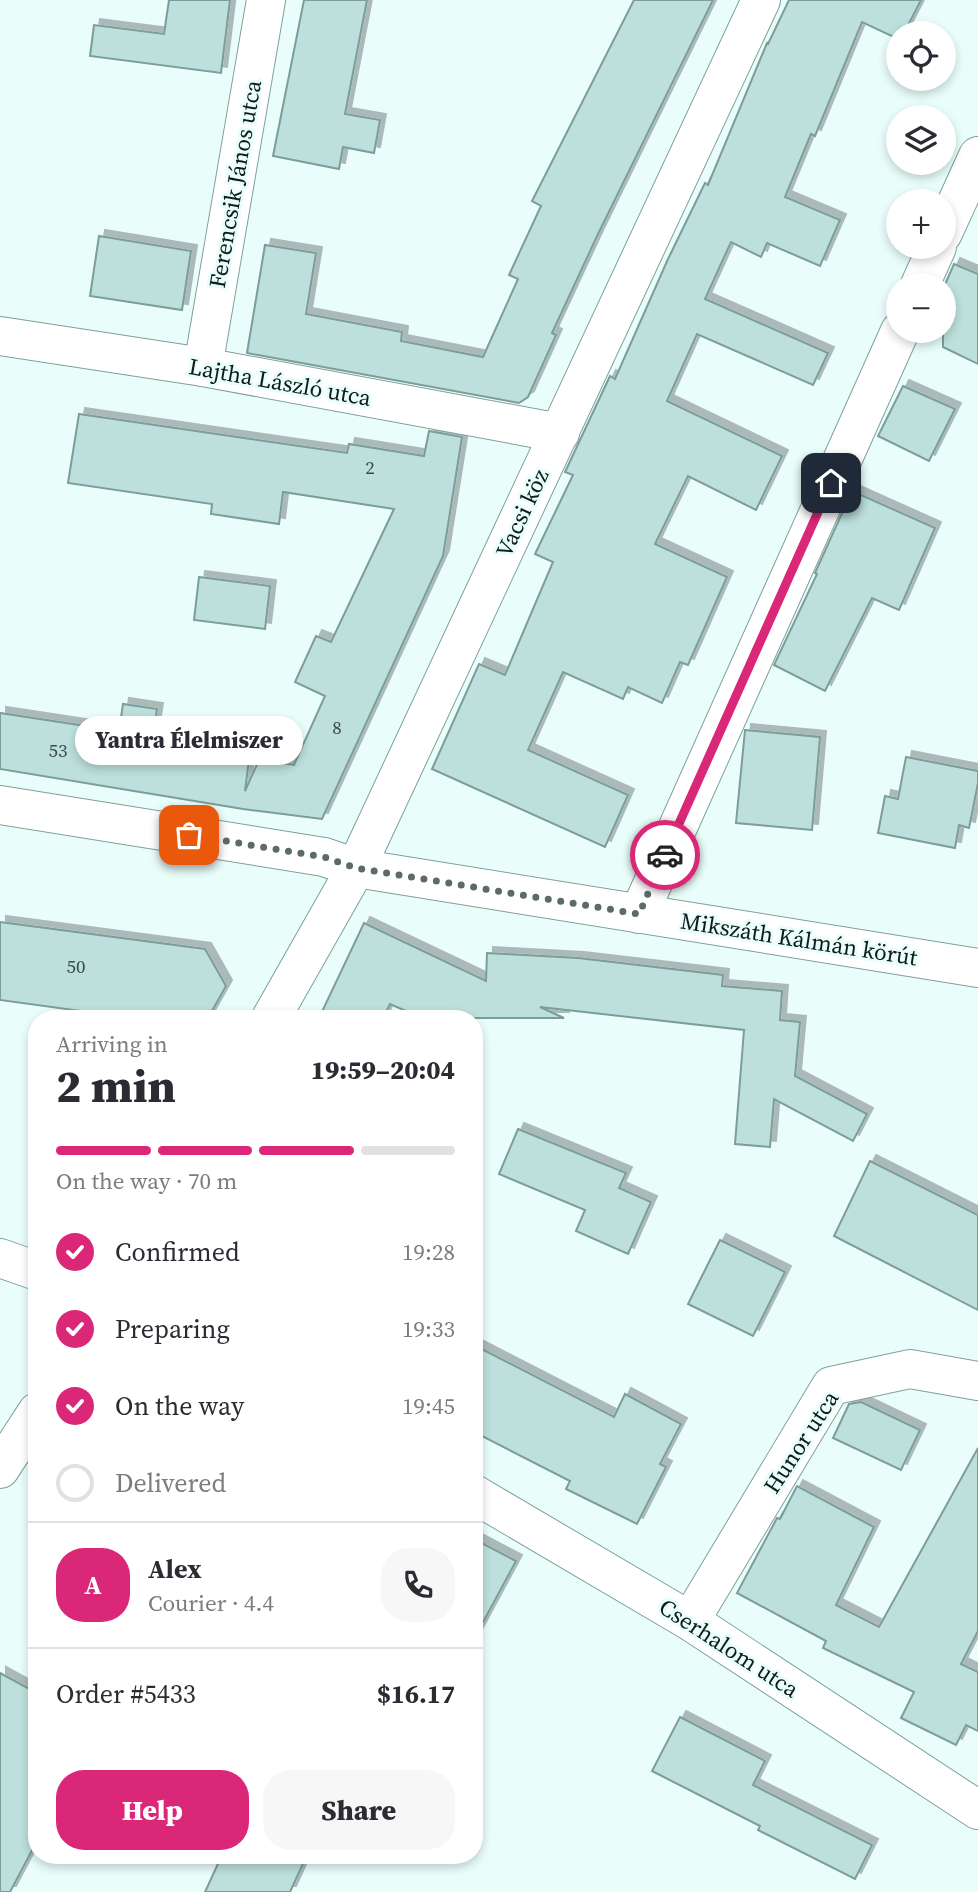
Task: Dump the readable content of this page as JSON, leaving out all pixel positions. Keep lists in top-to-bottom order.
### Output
{
  "streets": {
    "street": [
      "Ferencsik János utca",
      "Lajtha László utca",
      "Vacsi köz",
      "Mikszáth Kálmán körút",
      "Hunor utca",
      "Cserhalom utca"
    ]
  },
  "crossings": [
    ["Ferencsik János utca", "Lajtha László utca"],
    ["Lajtha László utca", "Vacsi köz"],
    ["Vacsi köz", "Mikszáth Kálmán körút"],
    ["Hunor utca", "Cserhalom utca"]
  ],
  "places": ["Yantra Élelmiszer"],
  "house_numbers": [
    "2",
    "8",
    "53",
    "50"
  ],
  "page": {
    "map_buttons": ["+", "−"],
    "bubble": "Yantra Élelmiszer",
    "heading": ["2 min", "Arriving in", "19:59–20:04"],
    "panel": [
      "Alex",
      "Courier · 4.4",
      "Order #5433",
      "$16.17"
    ],
    "bar": "On the way · 70 m",
    "list": [
      ["Confirmed", "19:28"],
      ["Preparing", "19:33"],
      ["On the way", "19:45"],
      "Delivered"
    ],
    "round": "A",
    "buttons": ["Help", "Share"]
  }
}
